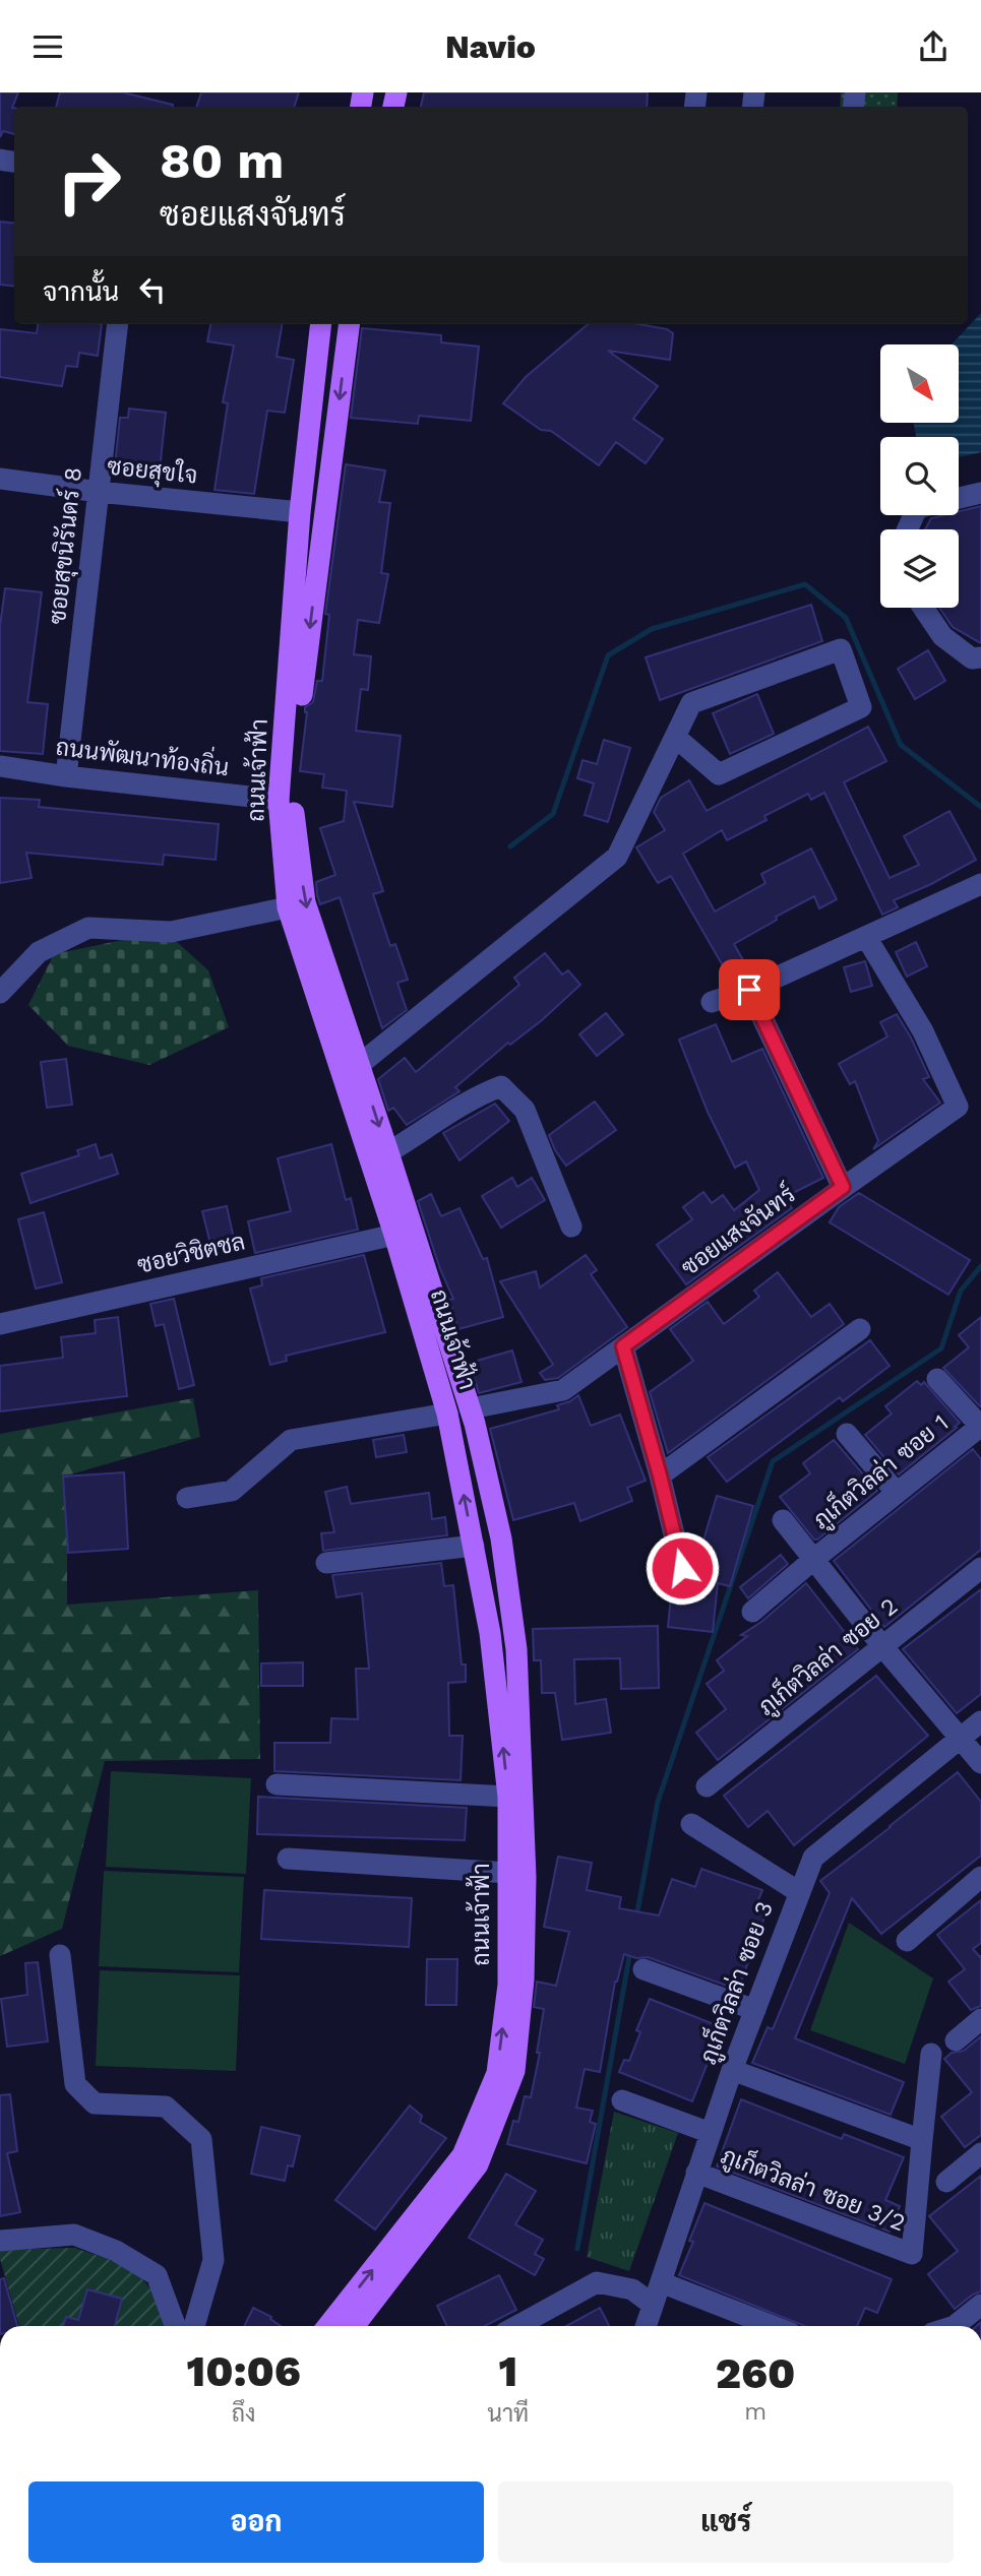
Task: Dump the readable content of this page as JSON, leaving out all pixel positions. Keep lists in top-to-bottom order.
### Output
{
  "streets": {
    "main road": ["ถนนเจ้าฟ้า"],
    "street": [
      "ซอยสุขใจ",
      "ซอยสุขนิรันดร์ 8",
      "ถนนพัฒนาท้องถิ่น",
      "ซอยแสงจันทร์",
      "ซอยวิชิตชล",
      "ภูเก็ตวิลล่า ซอย 1",
      "ภูเก็ตวิลล่า ซอย 2",
      "ภูเก็ตวิลล่า ซอย 3",
      "ภูเก็ตวิลล่า ซอย 3/2"
    ]
  },
  "crossings": [
    ["ซอยสุขใจ", "ซอยสุขนิรันดร์ 8"],
    ["ซอยสุขใจ", "ถนนเจ้าฟ้า"],
    ["ซอยสุขนิรันดร์ 8", "ถนนพัฒนาท้องถิ่น"],
    ["ถนนพัฒนาท้องถิ่น", "ถนนเจ้าฟ้า"],
    ["ถนนเจ้าฟ้า", "ซอยแสงจันทร์"],
    ["ถนนเจ้าฟ้า", "ซอยวิชิตชล"],
    ["ภูเก็ตวิลล่า ซอย 3", "ภูเก็ตวิลล่า ซอย 3/2"]
  ],
  "north": "bottom right",
  "page": {
    "header": "Navio",
    "turn": ["80 m", "ซอยแสงจันทร์"],
    "then": "จากนั้น",
    "eta": [
      "10:06",
      "ถึง",
      "1",
      "นาที",
      "260",
      "m"
    ],
    "buttons": ["ออก", "แชร์"]
  }
}
